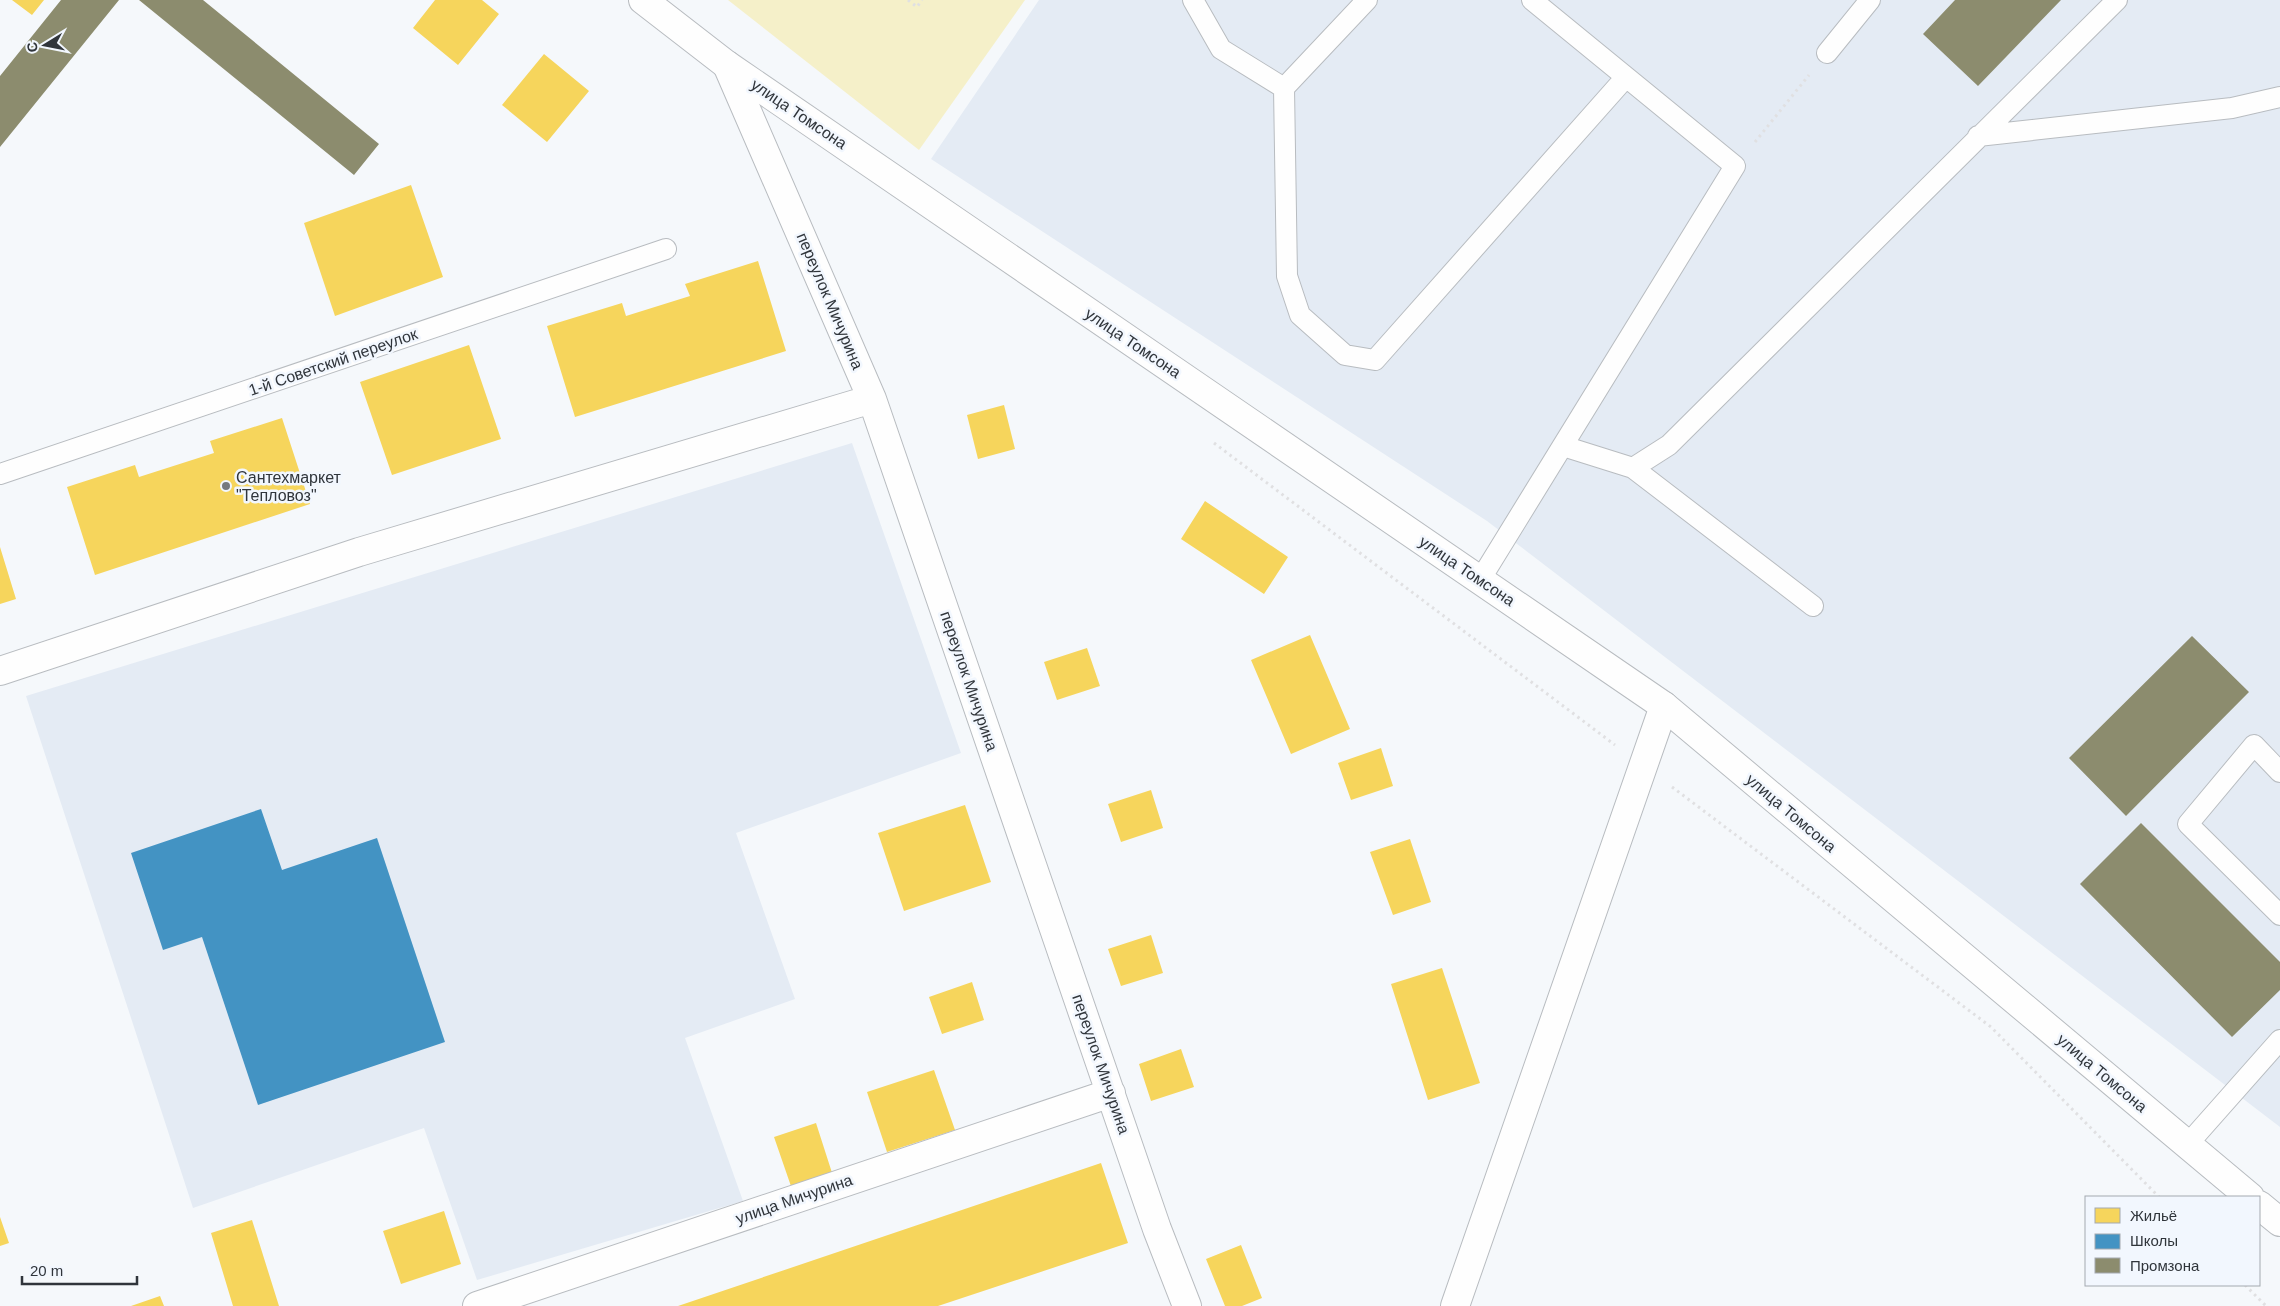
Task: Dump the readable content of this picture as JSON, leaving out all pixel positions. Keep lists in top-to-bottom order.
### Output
{
  "streets": {
    "street": ["улица Томсона", "переулок Мичурина", "улица Мичурина"],
    "lane": ["1-й Советский переулок"]
  },
  "crossings": [
    ["улица Томсона", "переулок Мичурина"],
    ["переулок Мичурина", "улица Мичурина"]
  ],
  "places": ["Сантехмаркет \"Тепловоз\""],
  "legend": ["Жильё", "Школы", "Промзона"],
  "scale_bar": "20 m",
  "north": "left"
}
